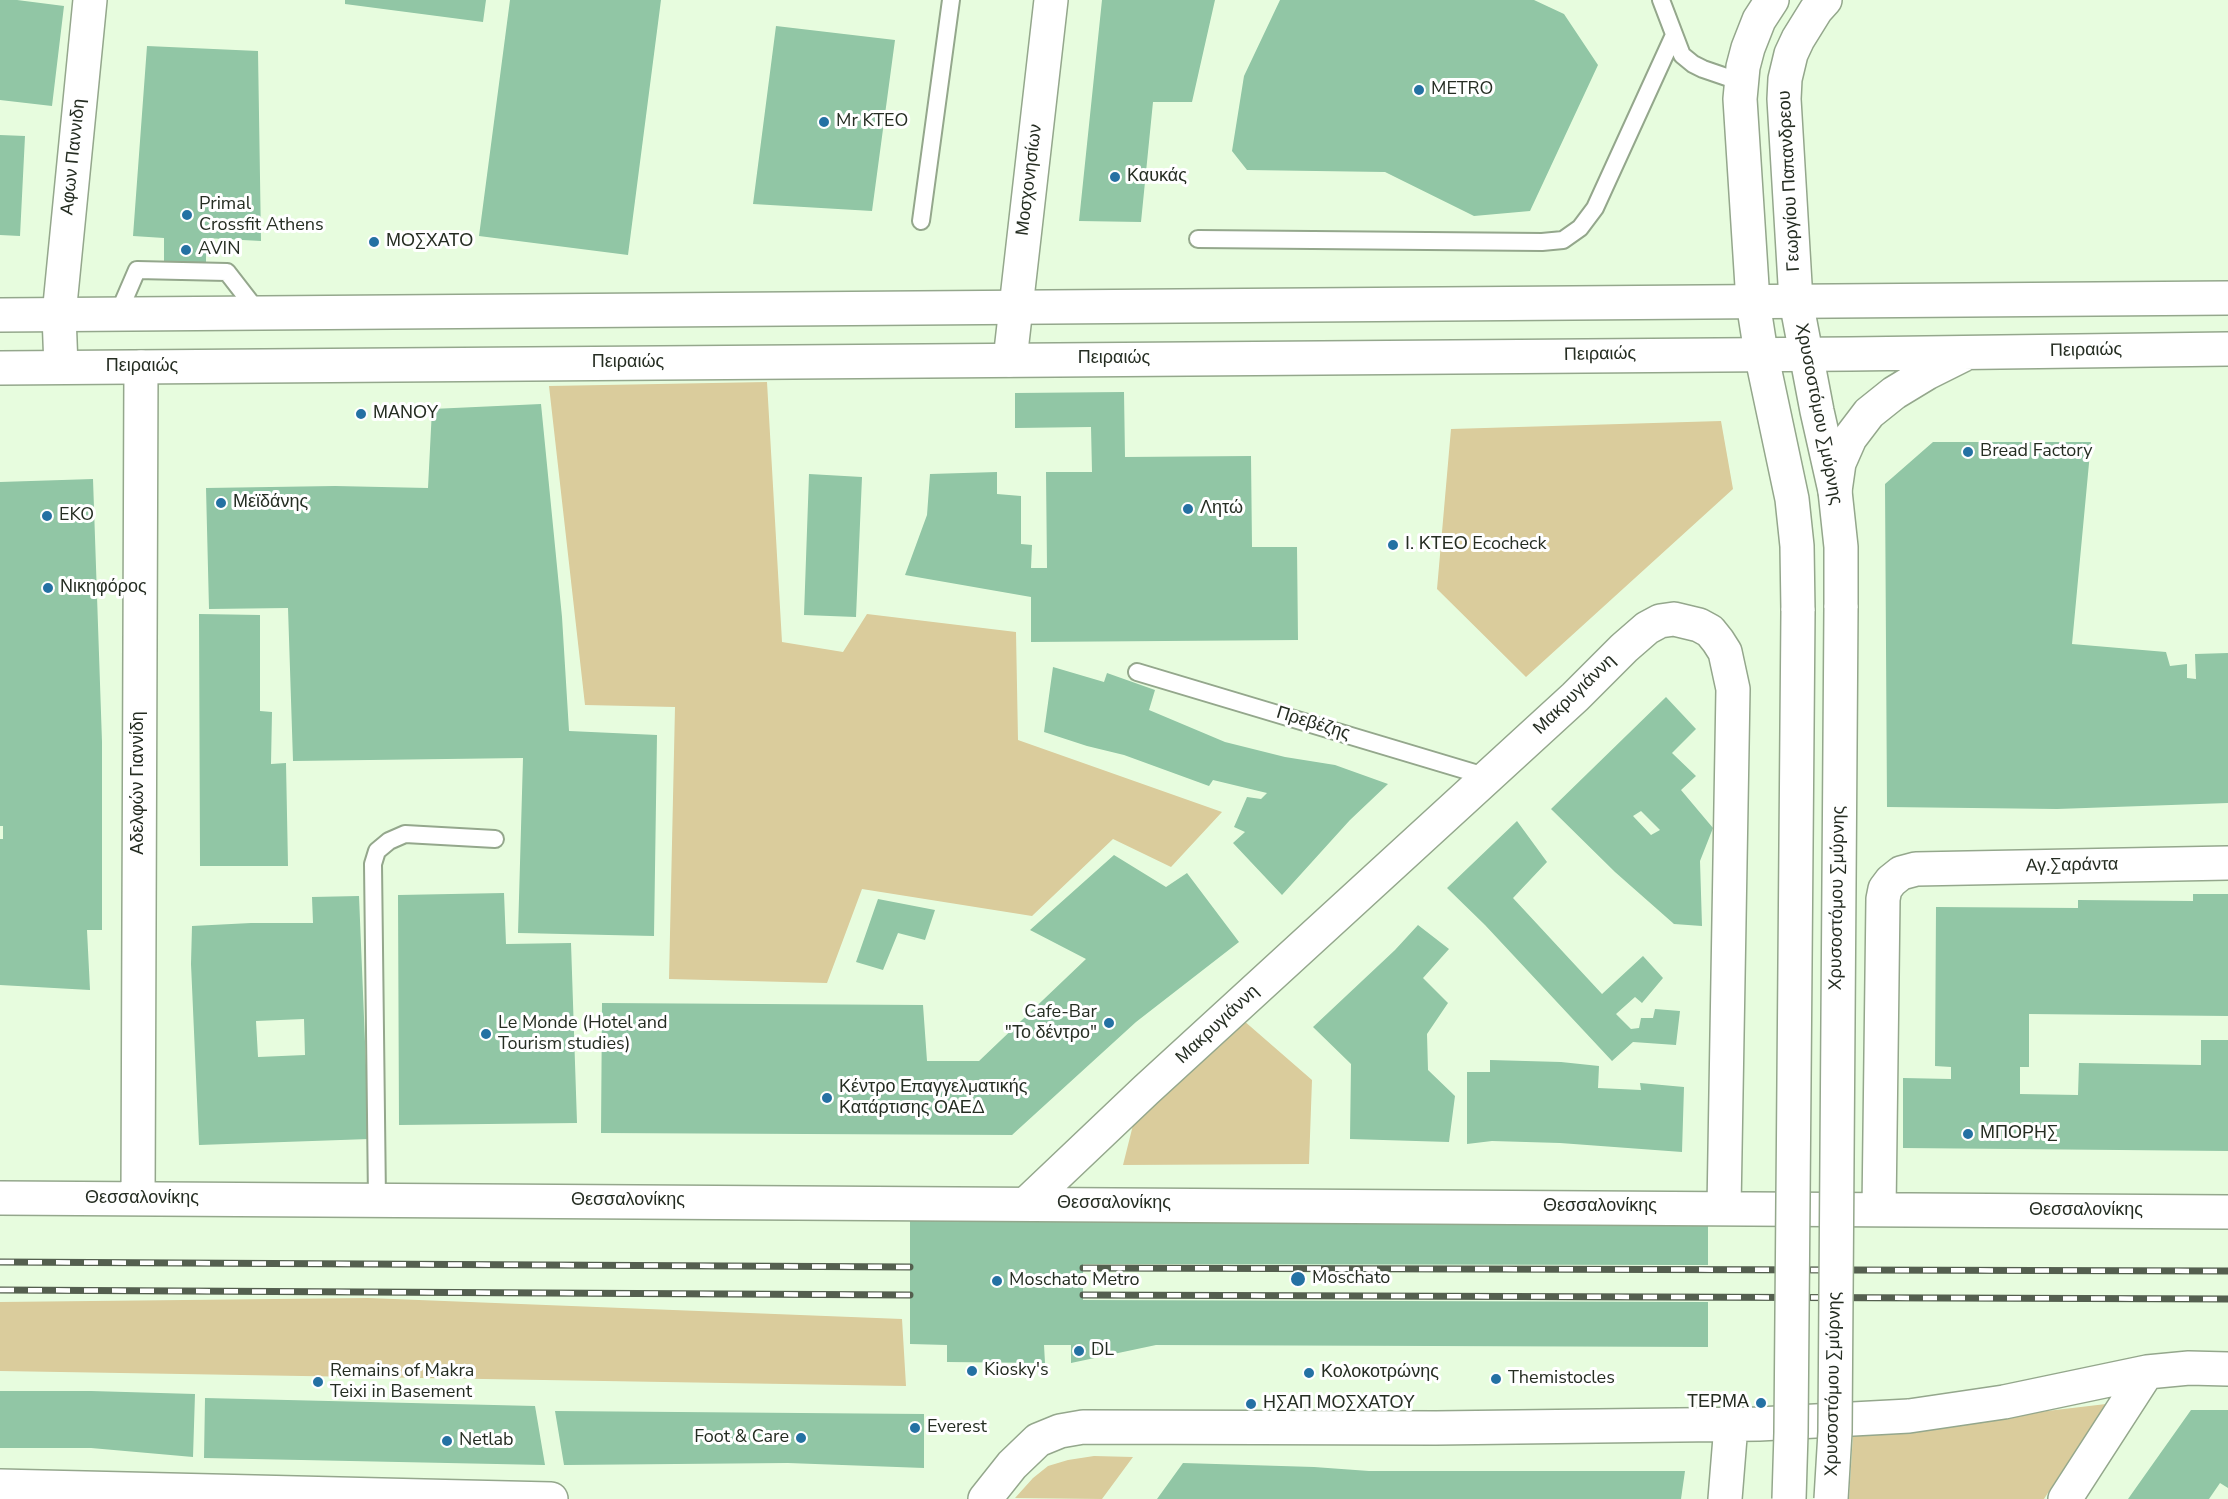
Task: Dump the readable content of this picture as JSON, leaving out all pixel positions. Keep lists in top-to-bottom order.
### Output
{
  "streets": {
    "street": [
      "Αφων Παννιδη",
      "Μοσχονησίων",
      "Γεωργίου Παπανδρεου",
      "Πειραιώς",
      "Χρυσοστόμου Σμύρνης",
      "Μακρυγιάννη",
      "Αδελφών Γιαννίδη",
      "Αγ.Σαράντα",
      "Θεσσαλονίκης"
    ],
    "lane": ["Πρεβέζης"]
  },
  "crossings": [
    ["Αφων Παννιδη", "Πειραιώς"],
    ["Μοσχονησίων", "Πειραιώς"],
    ["Γεωργίου Παπανδρεου", "Χρυσοστόμου Σμύρνης"],
    ["Πειραιώς", "Χρυσοστόμου Σμύρνης"],
    ["Πειραιώς", "Αδελφών Γιαννίδη"],
    ["Μακρυγιάννη", "Πρεβέζης"],
    ["Μακρυγιάννη", "Θεσσαλονίκης"],
    ["Αδελφών Γιαννίδη", "Θεσσαλονίκης"],
    ["Αγ.Σαράντα", "Θεσσαλονίκης"]
  ],
  "places": [
    "METRO",
    "Mr KTEO",
    "Καυκάς",
    "Primal Crossfit Athens",
    "ΜΟΣΧΑΤΟ",
    "AVIN",
    "ΜΑΝΟΥ",
    "Bread Factory",
    "Μεϊδάνης",
    "Λητώ",
    "EKO",
    "Ι. ΚΤΕΟ Ecocheck",
    "Νικηφόρος",
    "Cafe-Bar \"Το δέντρο\"",
    "Le Monde (Hotel and Tourism studies)",
    "Κέντρο Επαγγελματικής Κατάρτισης ΟΑΕΔ",
    "ΜΠΟΡΗΣ",
    "Moschato",
    "Moschato Metro",
    "DL",
    "Kiosky's",
    "Κολοκοτρώνης",
    "Themistocles",
    "Remains of Makra Teixi in Basement",
    "ΤΕΡΜΑ",
    "ΗΣΑΠ ΜΟΣΧΑΤΟΥ",
    "Everest",
    "Foot & Care",
    "Netlab"
  ]
}
